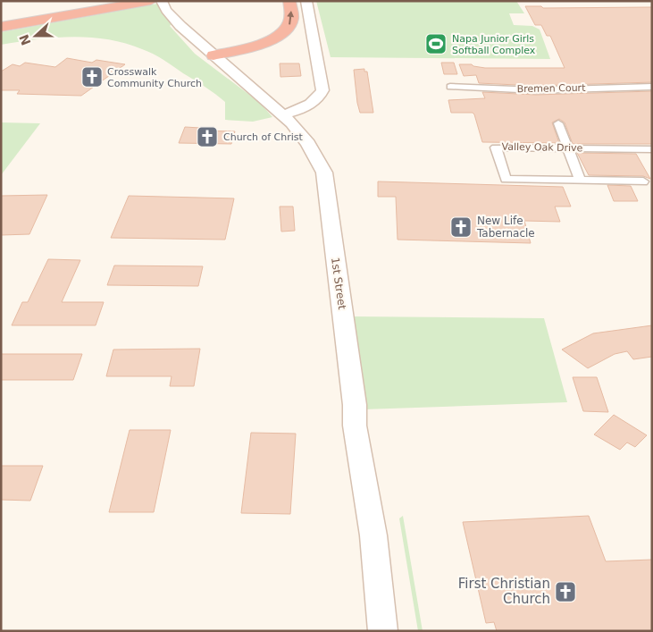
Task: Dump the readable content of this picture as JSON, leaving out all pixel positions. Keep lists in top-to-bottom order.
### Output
{
  "streets": {
    "main road": ["1st Street"],
    "street": ["Bremen Court", "Valley Oak Drive"]
  },
  "places": {
    "sports": ["Napa Junior Girls Softball Complex"],
    "church": [
      "Crosswalk Community Church",
      "Church of Christ",
      "New Life Tabernacle",
      "First Christian Church"
    ]
  },
  "north": "left"
}
